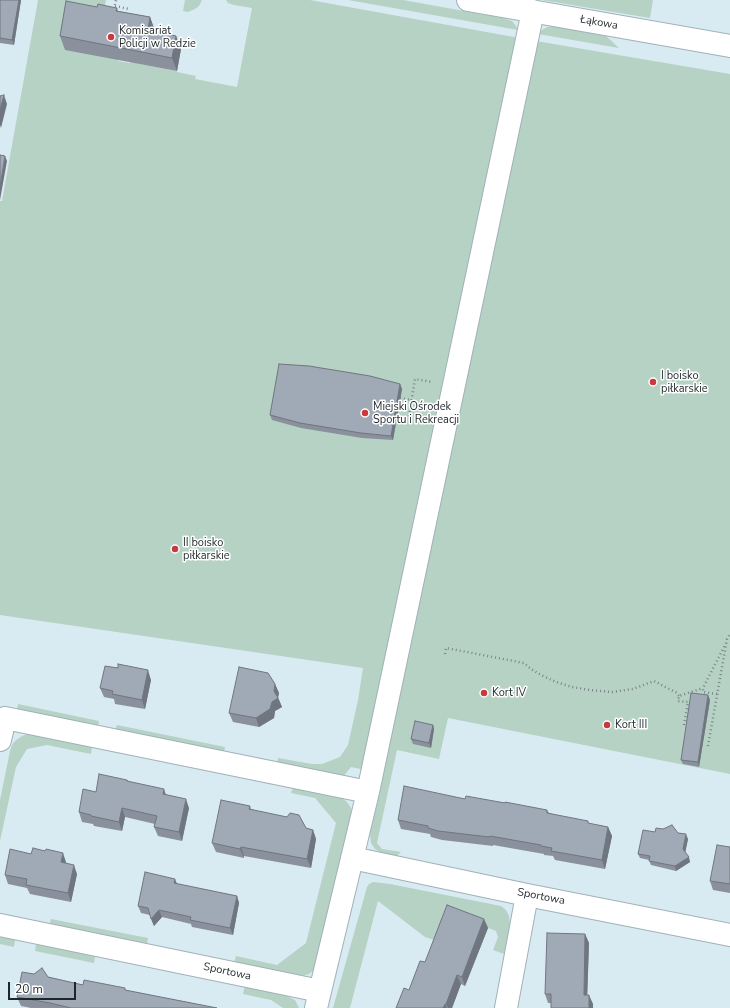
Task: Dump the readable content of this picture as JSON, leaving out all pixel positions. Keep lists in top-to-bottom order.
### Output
{
  "streets": {
    "street": ["Łąkowa", "Sportowa"]
  },
  "crossings": [
    ["Łąkowa", "Sportowa"]
  ],
  "places": [
    "Komisariat Policji w Redzie",
    "I boisko piłkarskie",
    "Miejski Ośrodek Sportu i Rekreacji",
    "II boisko piłkarskie",
    "Kort IV",
    "Kort III"
  ],
  "scale_bar": "20 m"
}
